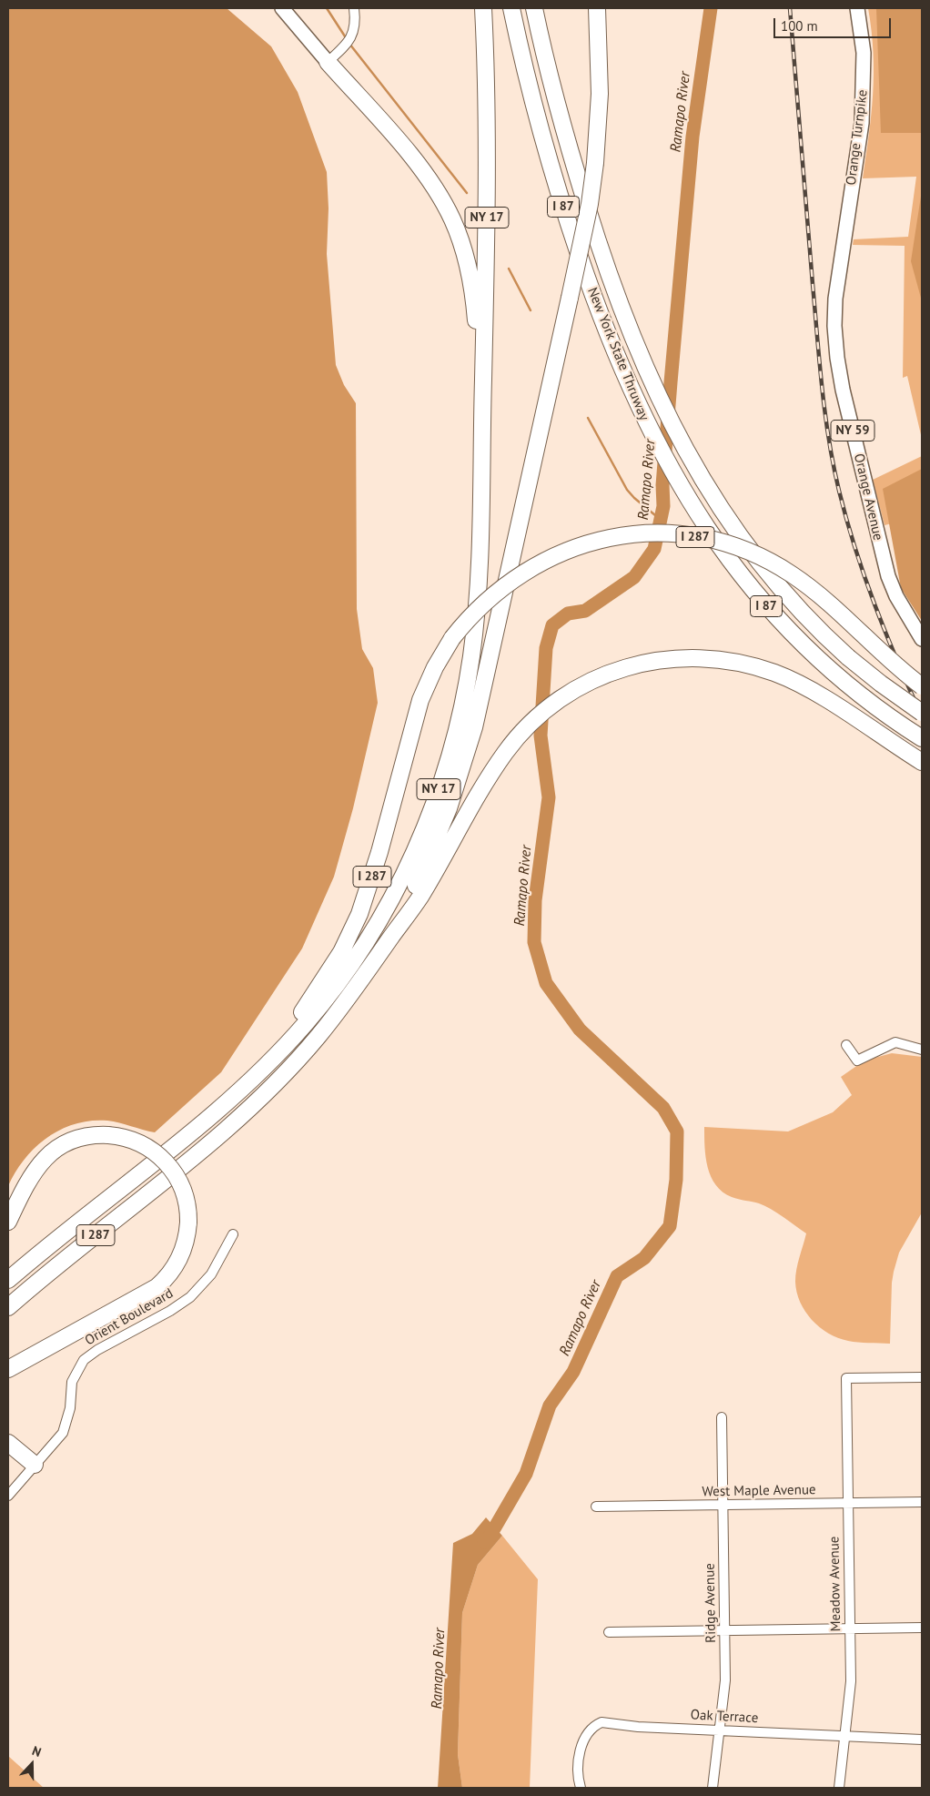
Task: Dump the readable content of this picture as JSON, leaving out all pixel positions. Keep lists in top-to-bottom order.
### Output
{
  "streets": {
    "highway": [
      "I 87",
      "NY 17",
      "New York State Thruway",
      "I 287"
    ],
    "main road": ["Orange Turnpike", "NY 59", "Orange Avenue"],
    "street": [
      "Orient Boulevard",
      "West Maple Avenue",
      "Meadow Avenue",
      "Ridge Avenue",
      "Oak Terrace"
    ]
  },
  "crossings": [
    ["Orange Turnpike", "Orange Avenue"],
    ["NY 17", "I 287"],
    ["West Maple Avenue", "Meadow Avenue"],
    ["West Maple Avenue", "Ridge Avenue"],
    ["Meadow Avenue", "Oak Terrace"],
    ["Ridge Avenue", "Oak Terrace"]
  ],
  "water": ["Ramapo River"],
  "scale_bar": "100 m",
  "north": "top"
}
